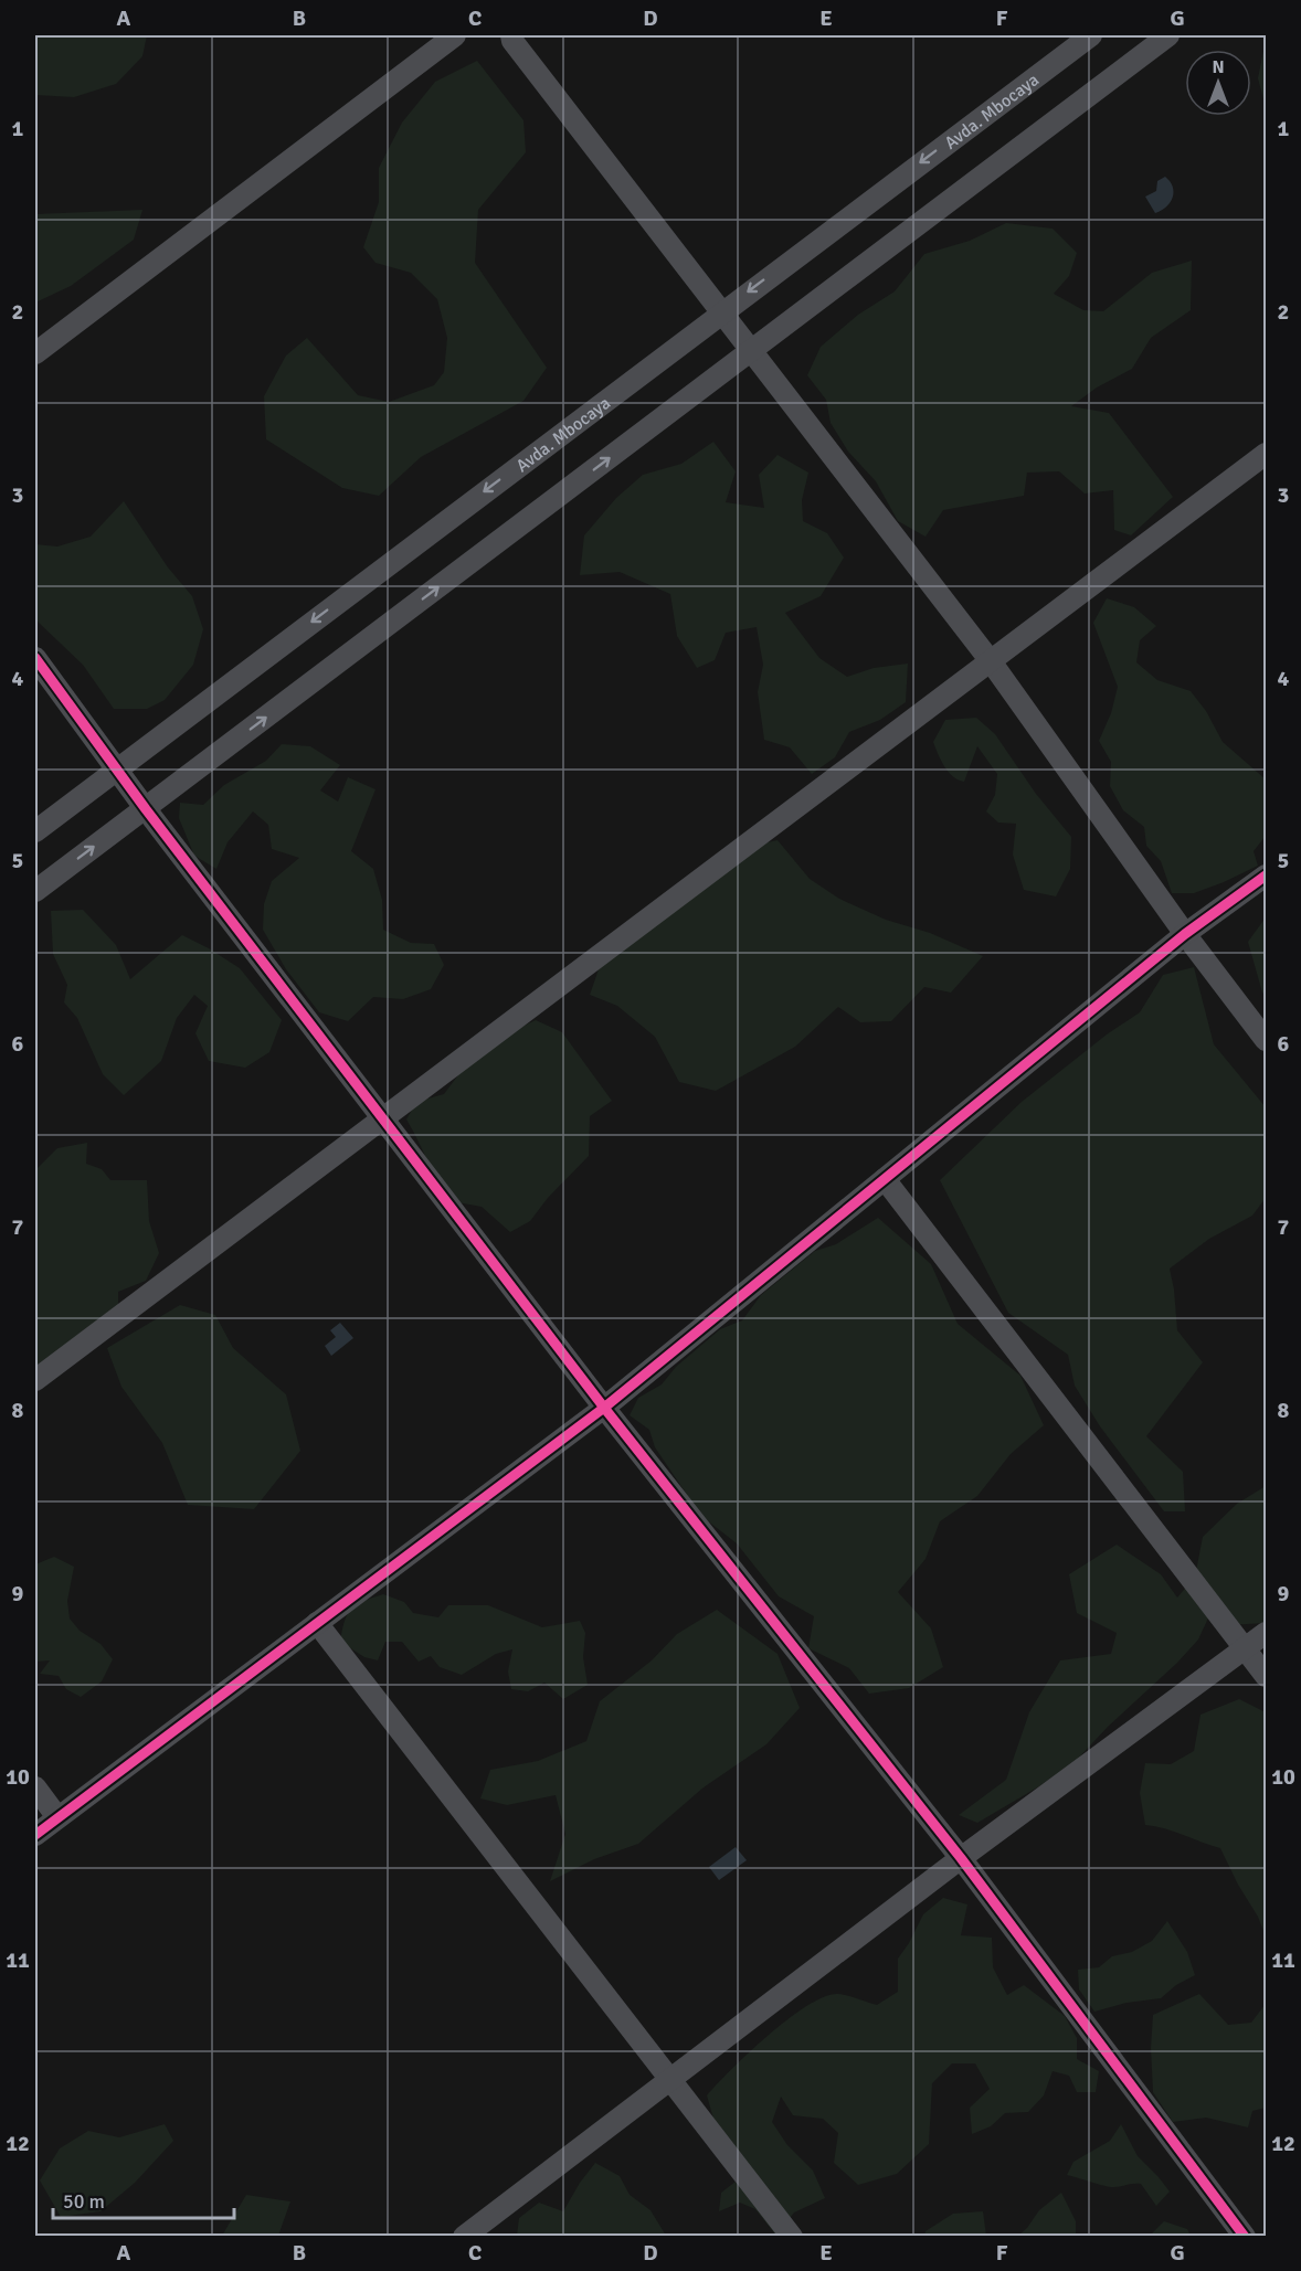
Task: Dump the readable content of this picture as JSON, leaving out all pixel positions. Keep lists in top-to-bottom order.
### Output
{
  "streets": {
    "street": ["Avda. Mbocaya"]
  },
  "scale_bar": "50 m",
  "north": "top",
  "grid": {
    "columns": [
      "A",
      "B",
      "C",
      "D",
      "E",
      "F",
      "G"
    ],
    "rows": [
      "1",
      "2",
      "3",
      "4",
      "5",
      "6",
      "7",
      "8",
      "9",
      "10",
      "11",
      "12"
    ]
  }
}
